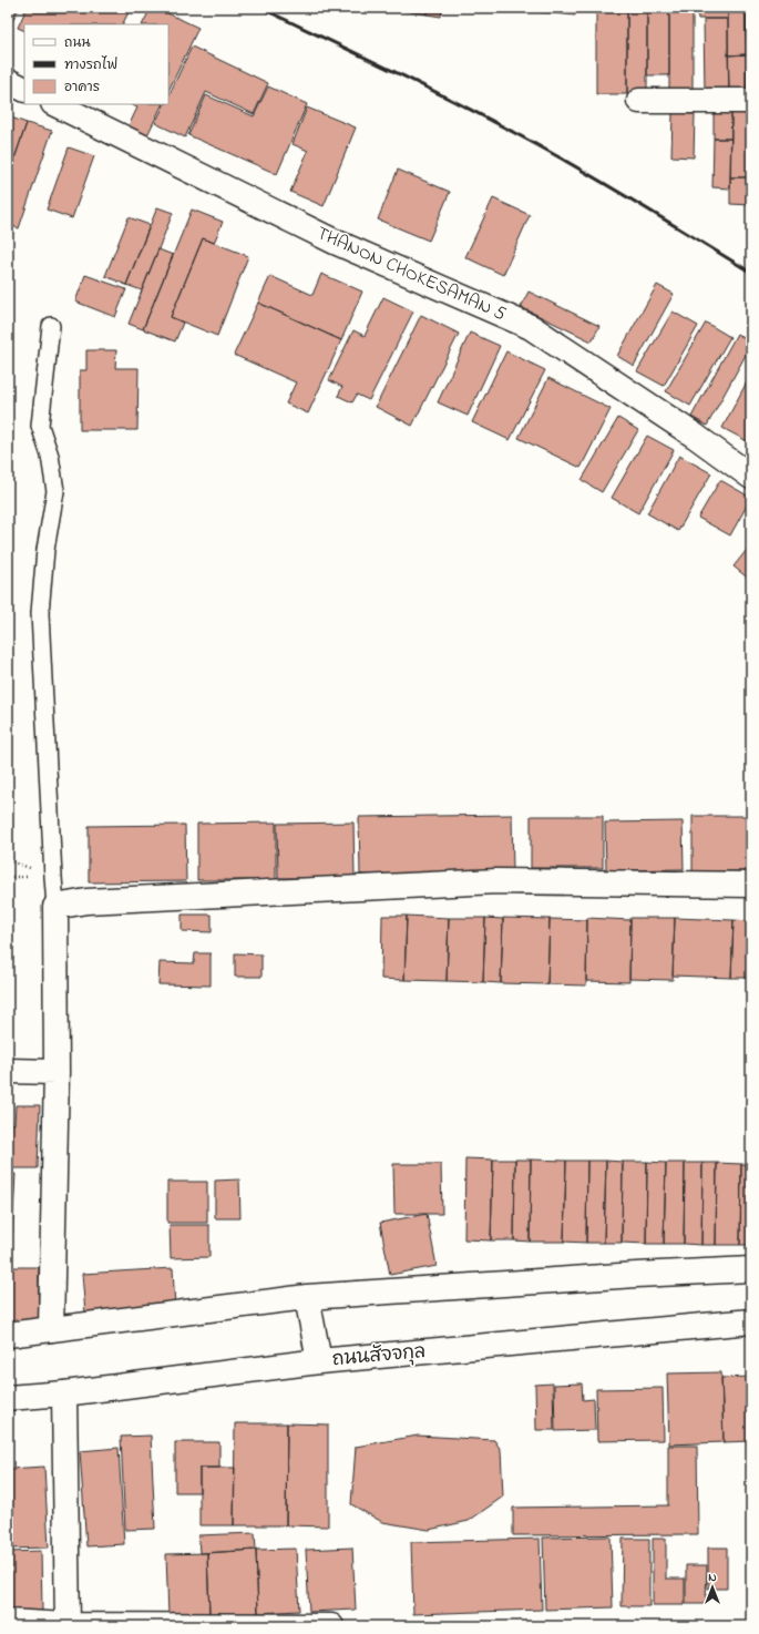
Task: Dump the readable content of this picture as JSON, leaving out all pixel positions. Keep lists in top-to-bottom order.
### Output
{
  "streets": {
    "street": ["THANON CHOKESAMAN 5", "ถนนสัจจกุล"]
  },
  "legend": ["ถนน", "ทางรถไฟ", "อาคาร"],
  "north": "top"
}
